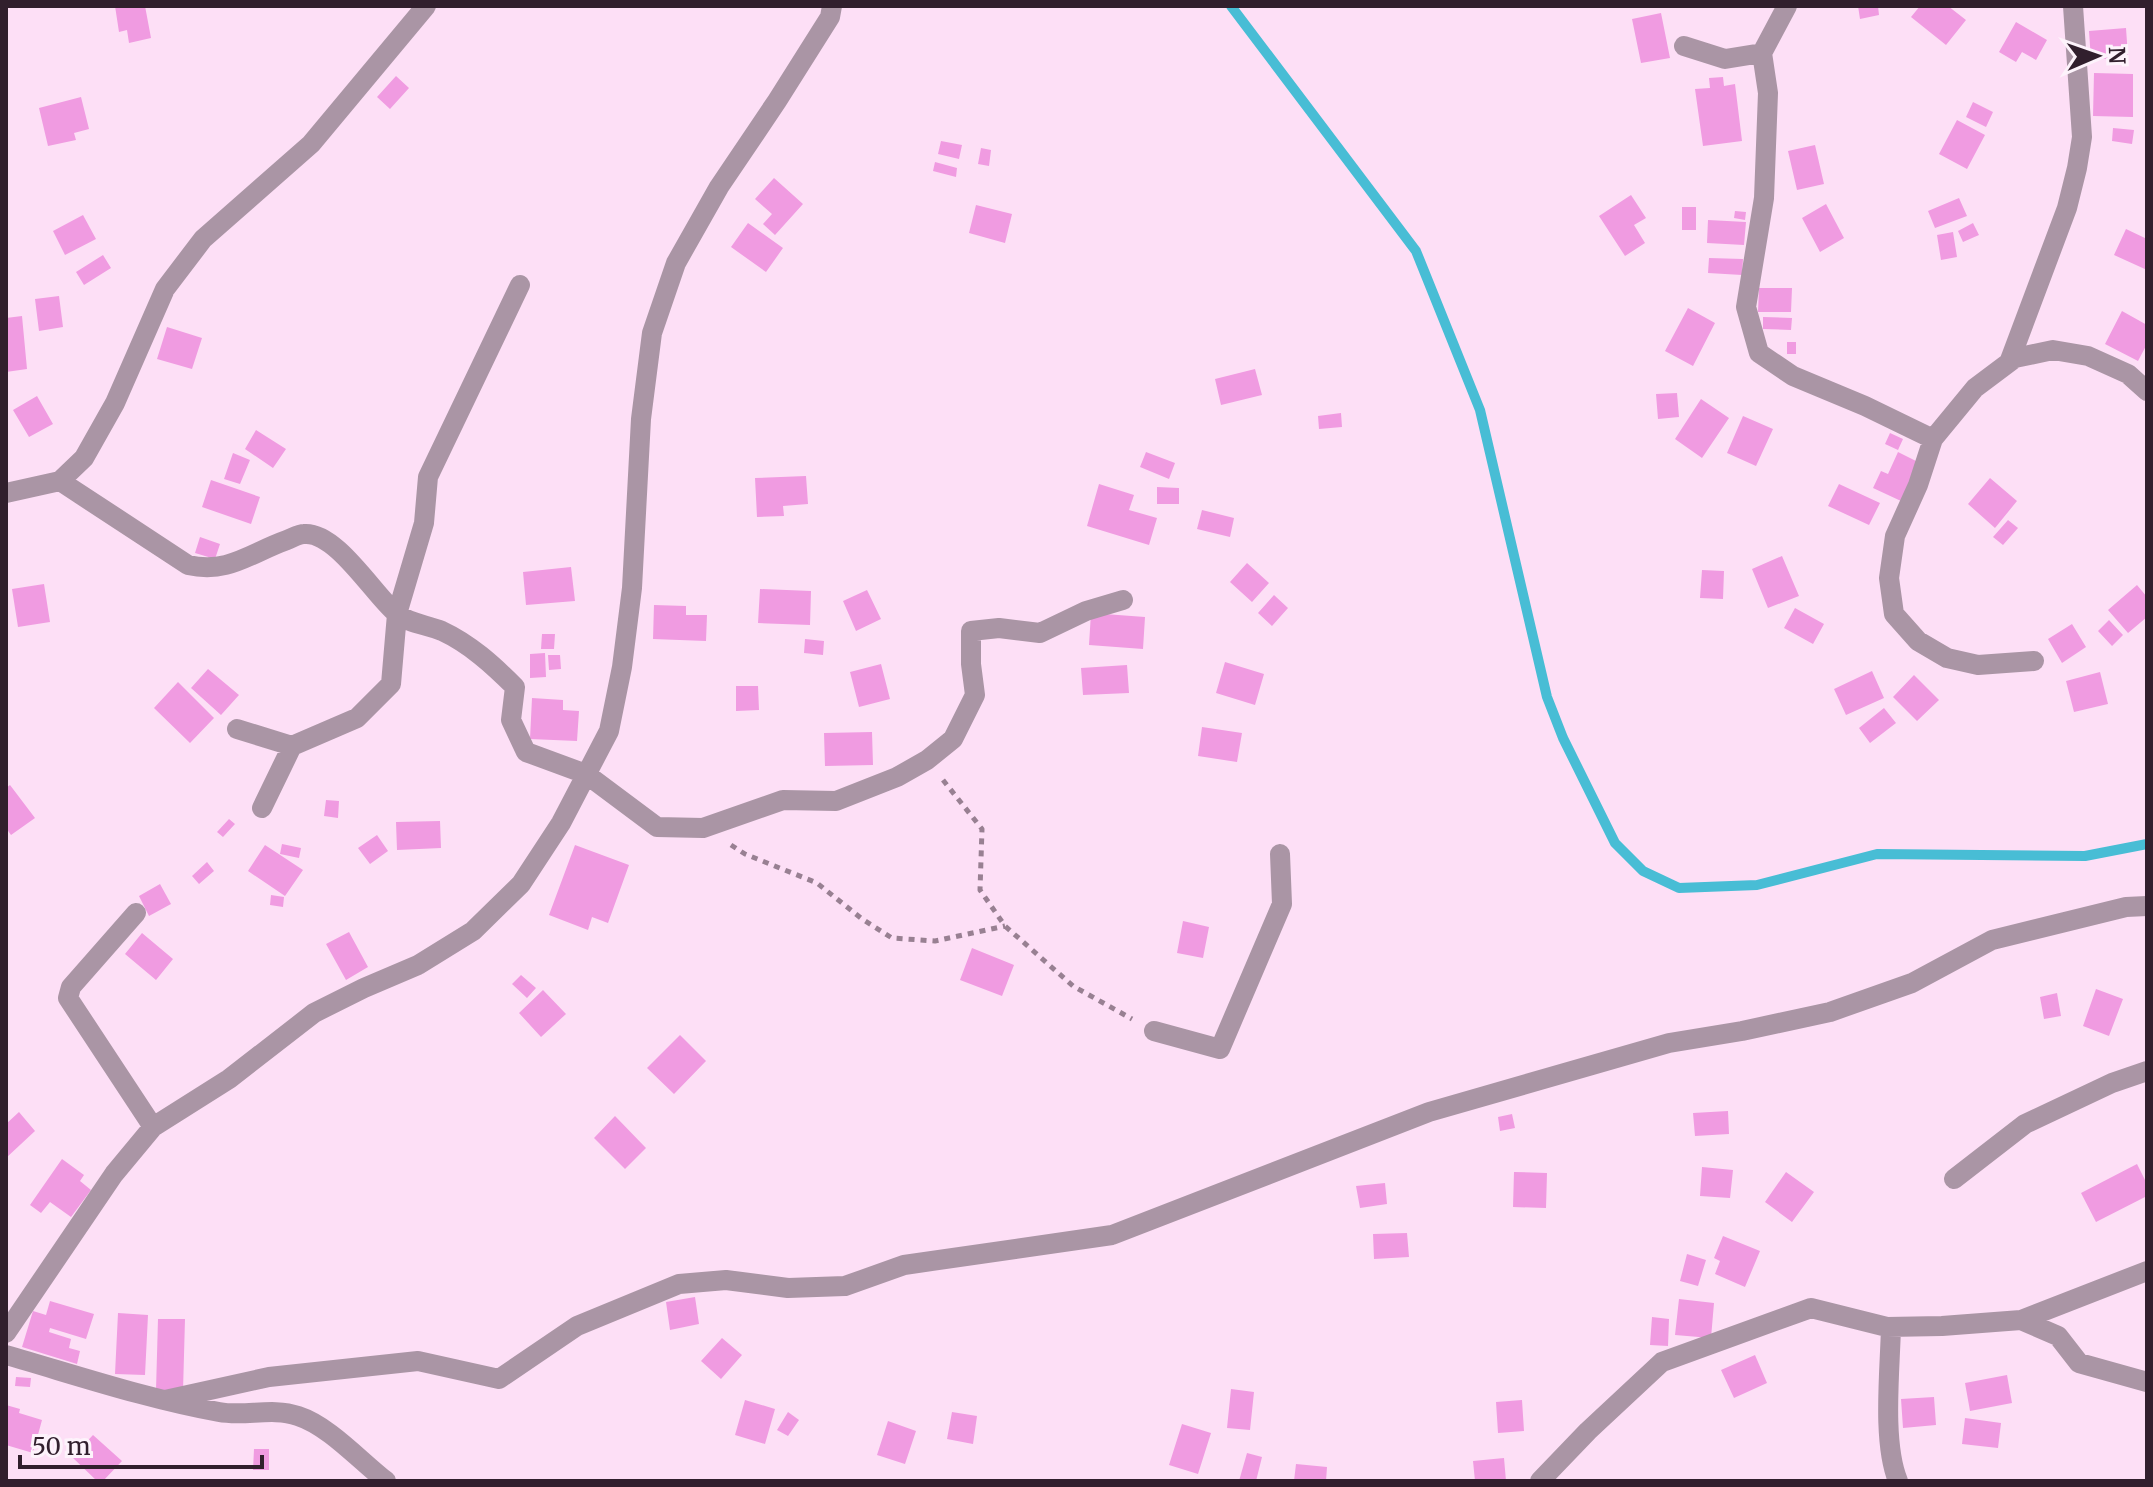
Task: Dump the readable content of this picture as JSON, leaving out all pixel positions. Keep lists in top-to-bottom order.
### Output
{
  "scale_bar": "50 m",
  "north": "right"
}
